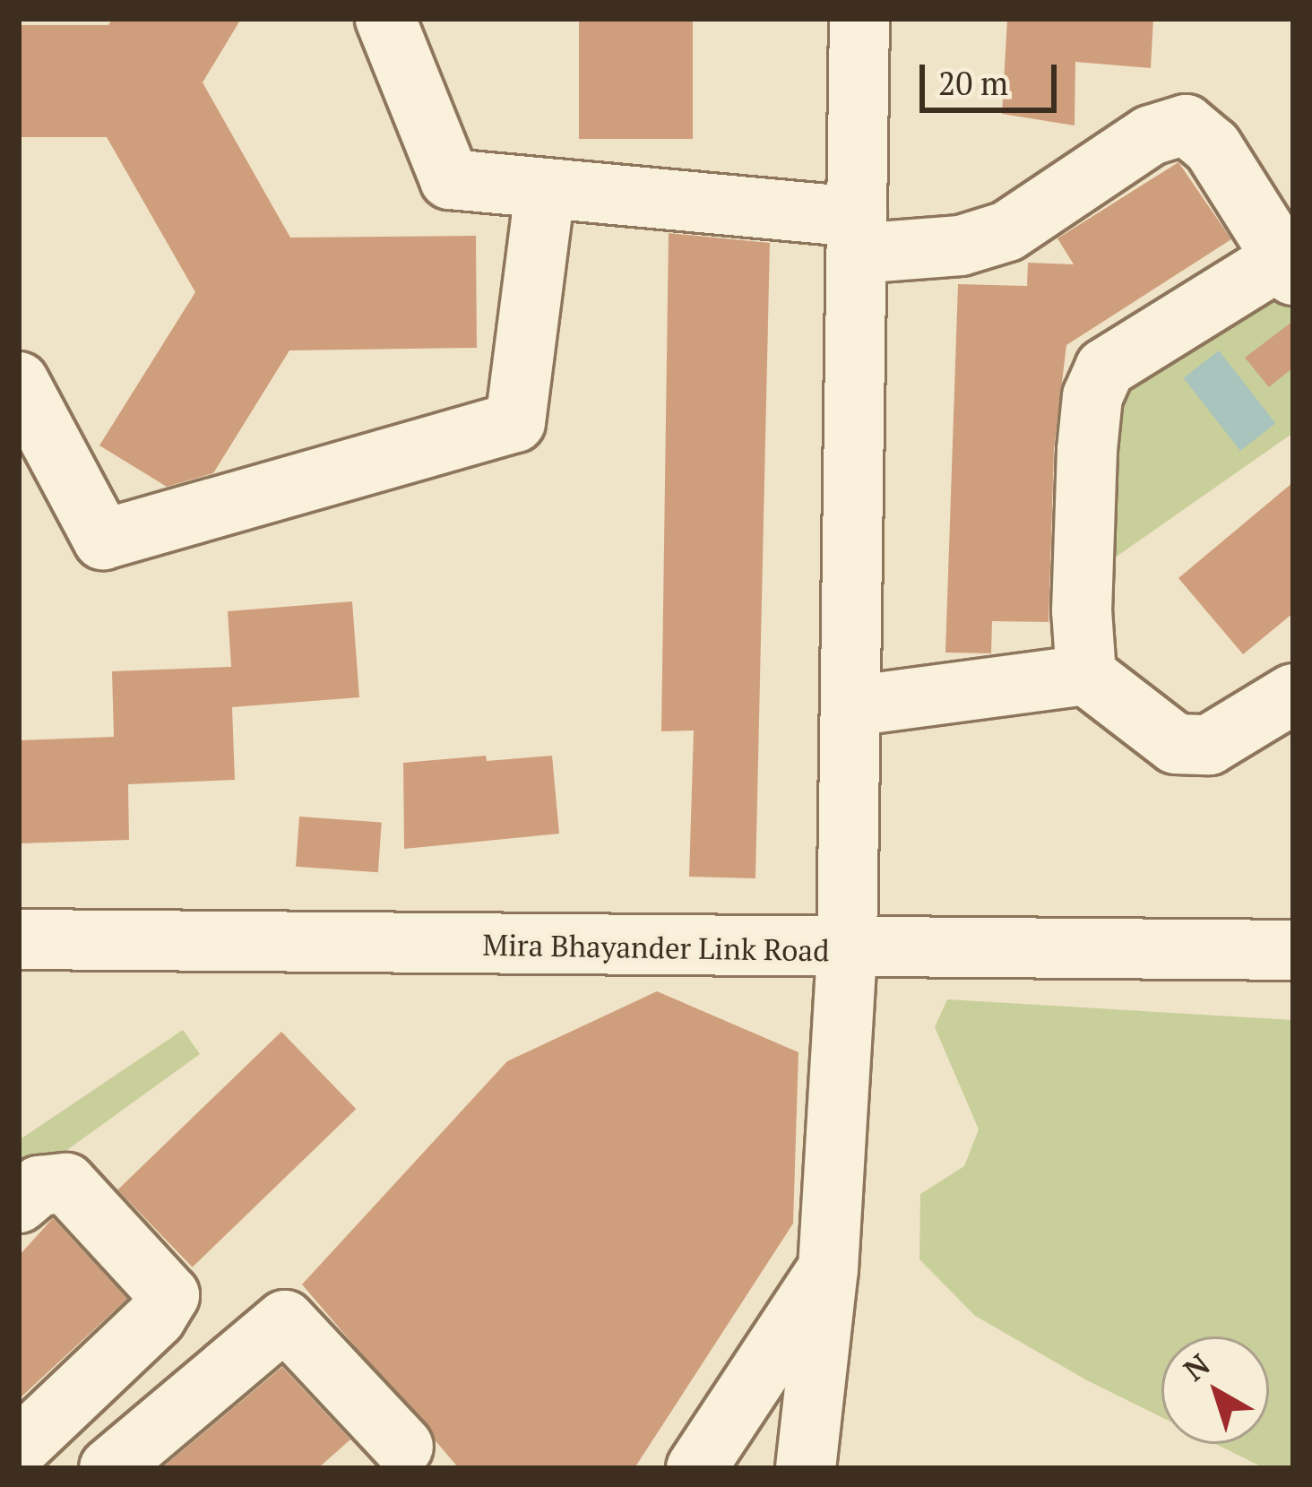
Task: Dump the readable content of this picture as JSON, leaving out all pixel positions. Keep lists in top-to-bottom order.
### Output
{
  "streets": {
    "street": ["Mira Bhayander Link Road"]
  },
  "scale_bar": "20 m",
  "north": "top left"
}
